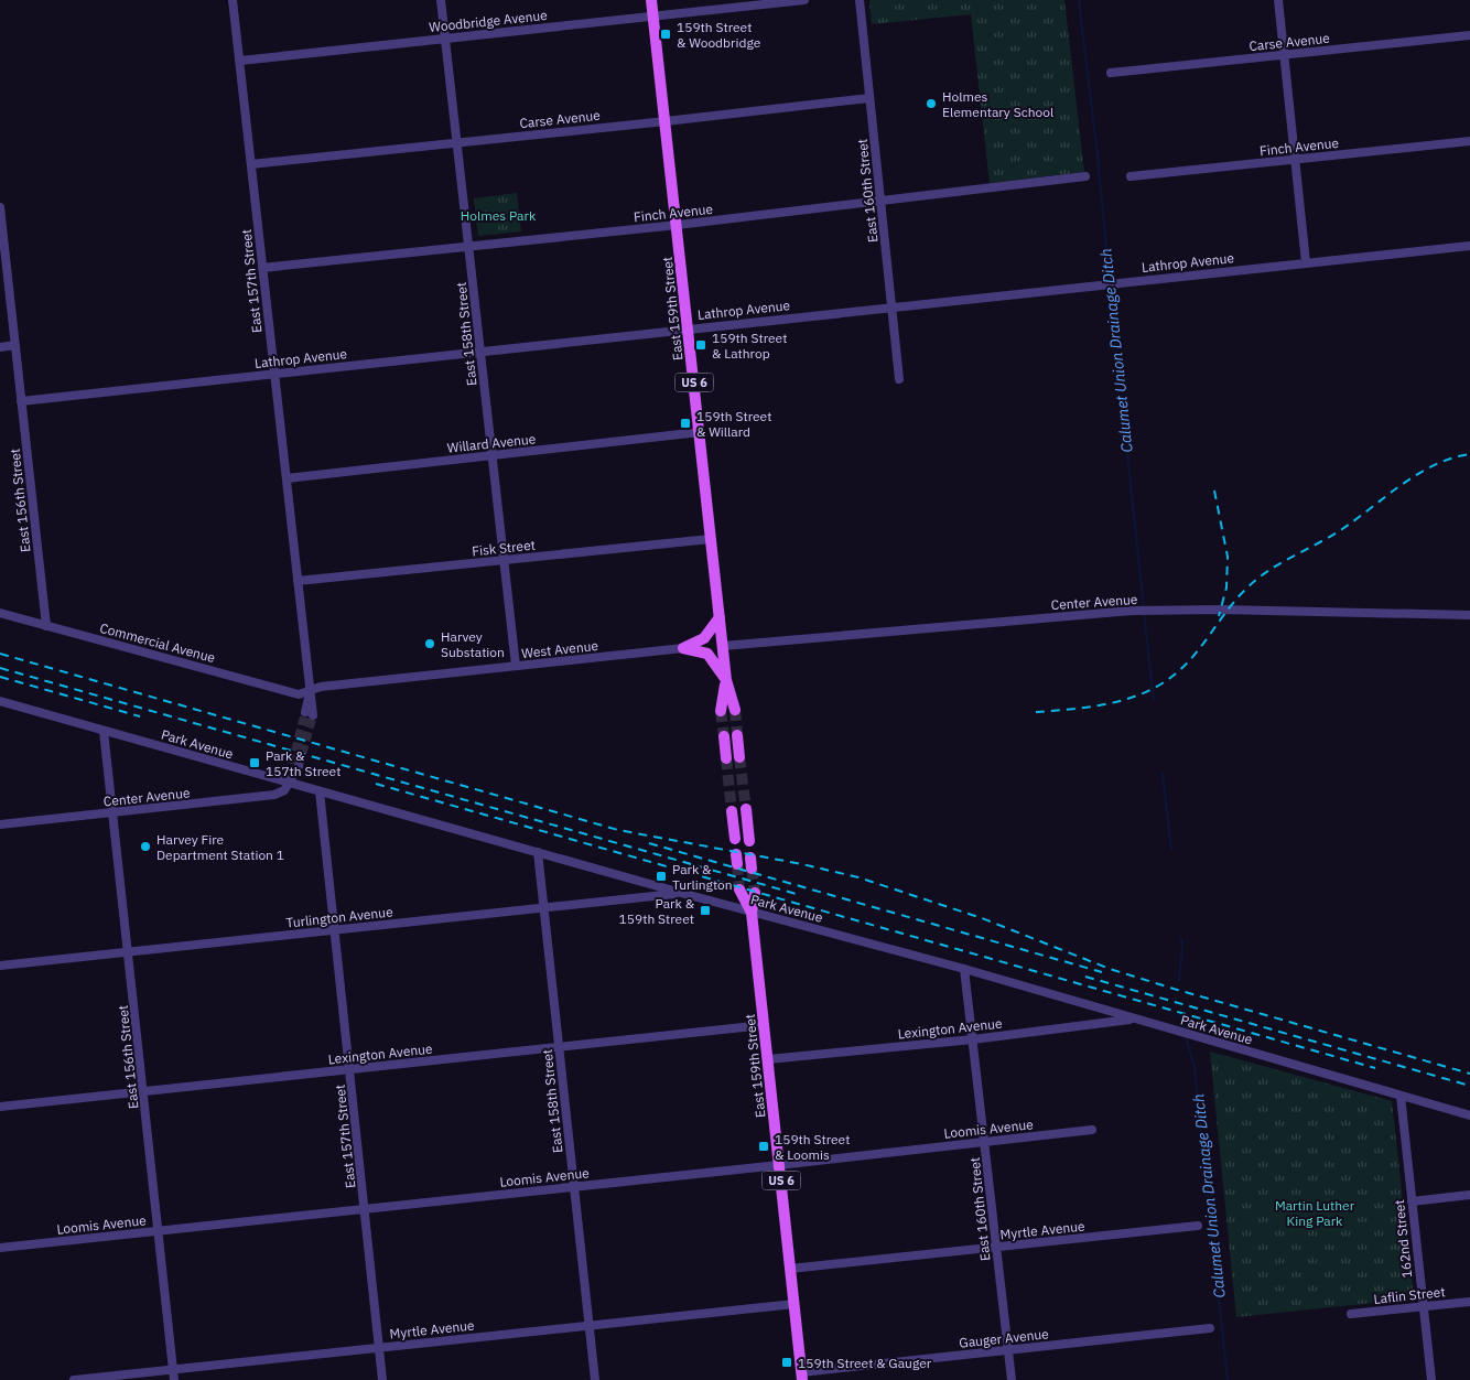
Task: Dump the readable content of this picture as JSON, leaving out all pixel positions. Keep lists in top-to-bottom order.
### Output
{
  "streets": {
    "main road": ["East 159th Street", "US 6"],
    "street": [
      "Woodbridge Avenue",
      "Carse Avenue",
      "Finch Avenue",
      "East 160th Street",
      "Lathrop Avenue",
      "East 157th Street",
      "East 158th Street",
      "Willard Avenue",
      "East 156th Street",
      "Fisk Street",
      "Center Avenue",
      "Commercial Avenue",
      "West Avenue",
      "Park Avenue",
      "Turlington Avenue",
      "Lexington Avenue",
      "Loomis Avenue",
      "Myrtle Avenue",
      "162nd Street",
      "Laflin Street",
      "Gauger Avenue"
    ]
  },
  "crossings": [
    ["Woodbridge Avenue", "East 157th Street"],
    ["Woodbridge Avenue", "East 159th Street"],
    ["Woodbridge Avenue", "East 158th Street"],
    ["Carse Avenue", "East 160th Street"],
    ["Carse Avenue", "East 157th Street"],
    ["Carse Avenue", "East 159th Street"],
    ["Carse Avenue", "East 158th Street"],
    ["Finch Avenue", "East 160th Street"],
    ["Finch Avenue", "East 157th Street"],
    ["Finch Avenue", "East 159th Street"],
    ["Finch Avenue", "East 158th Street"],
    ["East 160th Street", "Lathrop Avenue"],
    ["East 160th Street", "Park Avenue"],
    ["East 160th Street", "Lexington Avenue"],
    ["East 160th Street", "Loomis Avenue"],
    ["East 160th Street", "Myrtle Avenue"],
    ["East 160th Street", "Gauger Avenue"],
    ["Lathrop Avenue", "East 157th Street"],
    ["Lathrop Avenue", "East 159th Street"],
    ["Lathrop Avenue", "East 158th Street"],
    ["Lathrop Avenue", "East 156th Street"],
    ["East 157th Street", "Willard Avenue"],
    ["East 157th Street", "Fisk Street"],
    ["East 157th Street", "Commercial Avenue"],
    ["East 157th Street", "West Avenue"],
    ["East 157th Street", "Park Avenue"],
    ["East 157th Street", "Turlington Avenue"],
    ["East 157th Street", "Lexington Avenue"],
    ["East 157th Street", "Loomis Avenue"],
    ["East 157th Street", "Myrtle Avenue"],
    ["East 159th Street", "Willard Avenue"],
    ["East 159th Street", "Fisk Street"],
    ["East 159th Street", "Center Avenue"],
    ["East 159th Street", "Park Avenue"],
    ["East 159th Street", "Lexington Avenue"],
    ["East 159th Street", "Loomis Avenue"],
    ["East 159th Street", "Myrtle Avenue"],
    ["East 159th Street", "Gauger Avenue"],
    ["East 158th Street", "Willard Avenue"],
    ["East 158th Street", "Fisk Street"],
    ["East 158th Street", "West Avenue"],
    ["East 158th Street", "Park Avenue"],
    ["East 158th Street", "Turlington Avenue"],
    ["East 158th Street", "Lexington Avenue"],
    ["East 158th Street", "Loomis Avenue"],
    ["East 158th Street", "Myrtle Avenue"],
    ["East 156th Street", "Center Avenue"],
    ["East 156th Street", "Commercial Avenue"],
    ["East 156th Street", "Park Avenue"],
    ["East 156th Street", "Turlington Avenue"],
    ["East 156th Street", "Lexington Avenue"],
    ["East 156th Street", "Loomis Avenue"],
    ["East 156th Street", "Myrtle Avenue"],
    ["Center Avenue", "Park Avenue"],
    ["Commercial Avenue", "West Avenue"],
    ["Park Avenue", "Turlington Avenue"],
    ["Park Avenue", "Lexington Avenue"],
    ["Park Avenue", "162nd Street"],
    ["162nd Street", "Laflin Street"]
  ],
  "water": ["Calumet Union Drainage Ditch"],
  "parks": ["Holmes Park", "Martin Luther King Park"],
  "places": {
    "transit": [
      "159th Street & Woodbridge",
      "159th Street & Lathrop",
      "159th Street & Willard",
      "Park & 157th Street",
      "Park & Turlington",
      "Park & 159th Street",
      "159th Street & Loomis",
      "159th Street & Gauger"
    ],
    "other": ["Holmes Elementary School", "Harvey Substation", "Harvey Fire Department Station 1"]
  }
}
